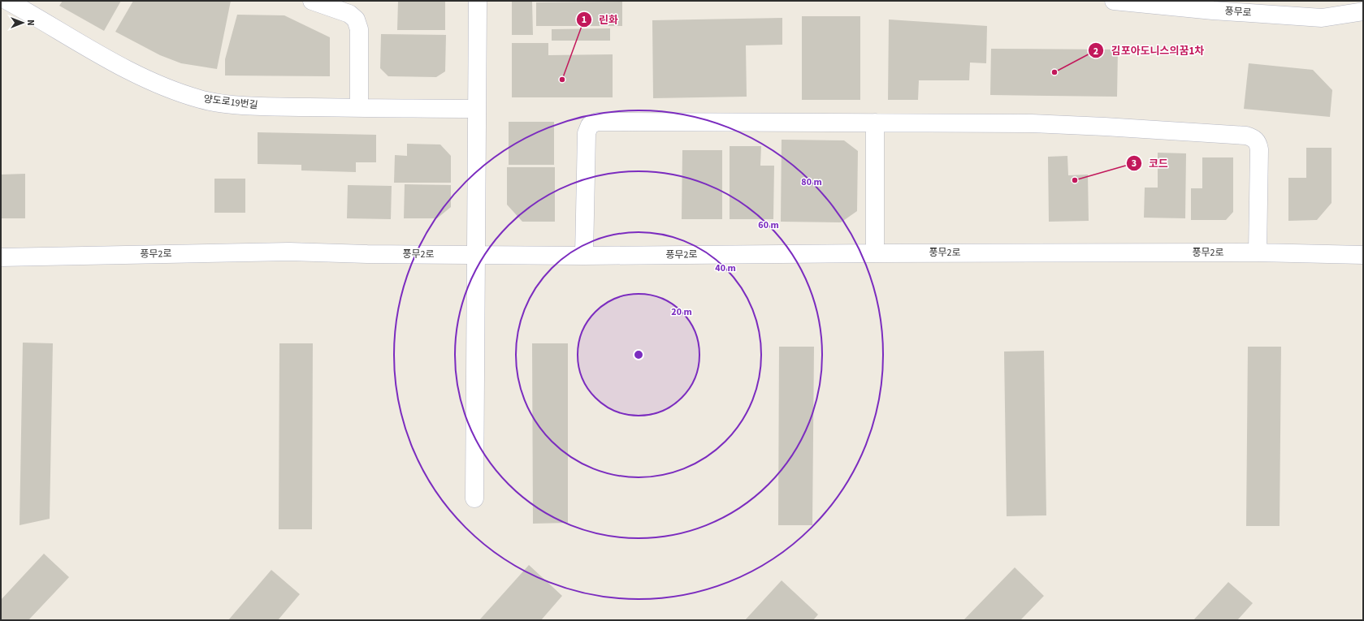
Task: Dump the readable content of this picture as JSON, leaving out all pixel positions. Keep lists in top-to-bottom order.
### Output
{
  "streets": {
    "street": ["풍무로", "양도로19번길", "풍무2로"]
  },
  "places": ["김포아도니스의꿈1차", "린화", "코드"],
  "north": "right",
  "rings": [
    "80 m",
    "60 m",
    "40 m",
    "20 m"
  ]
}
